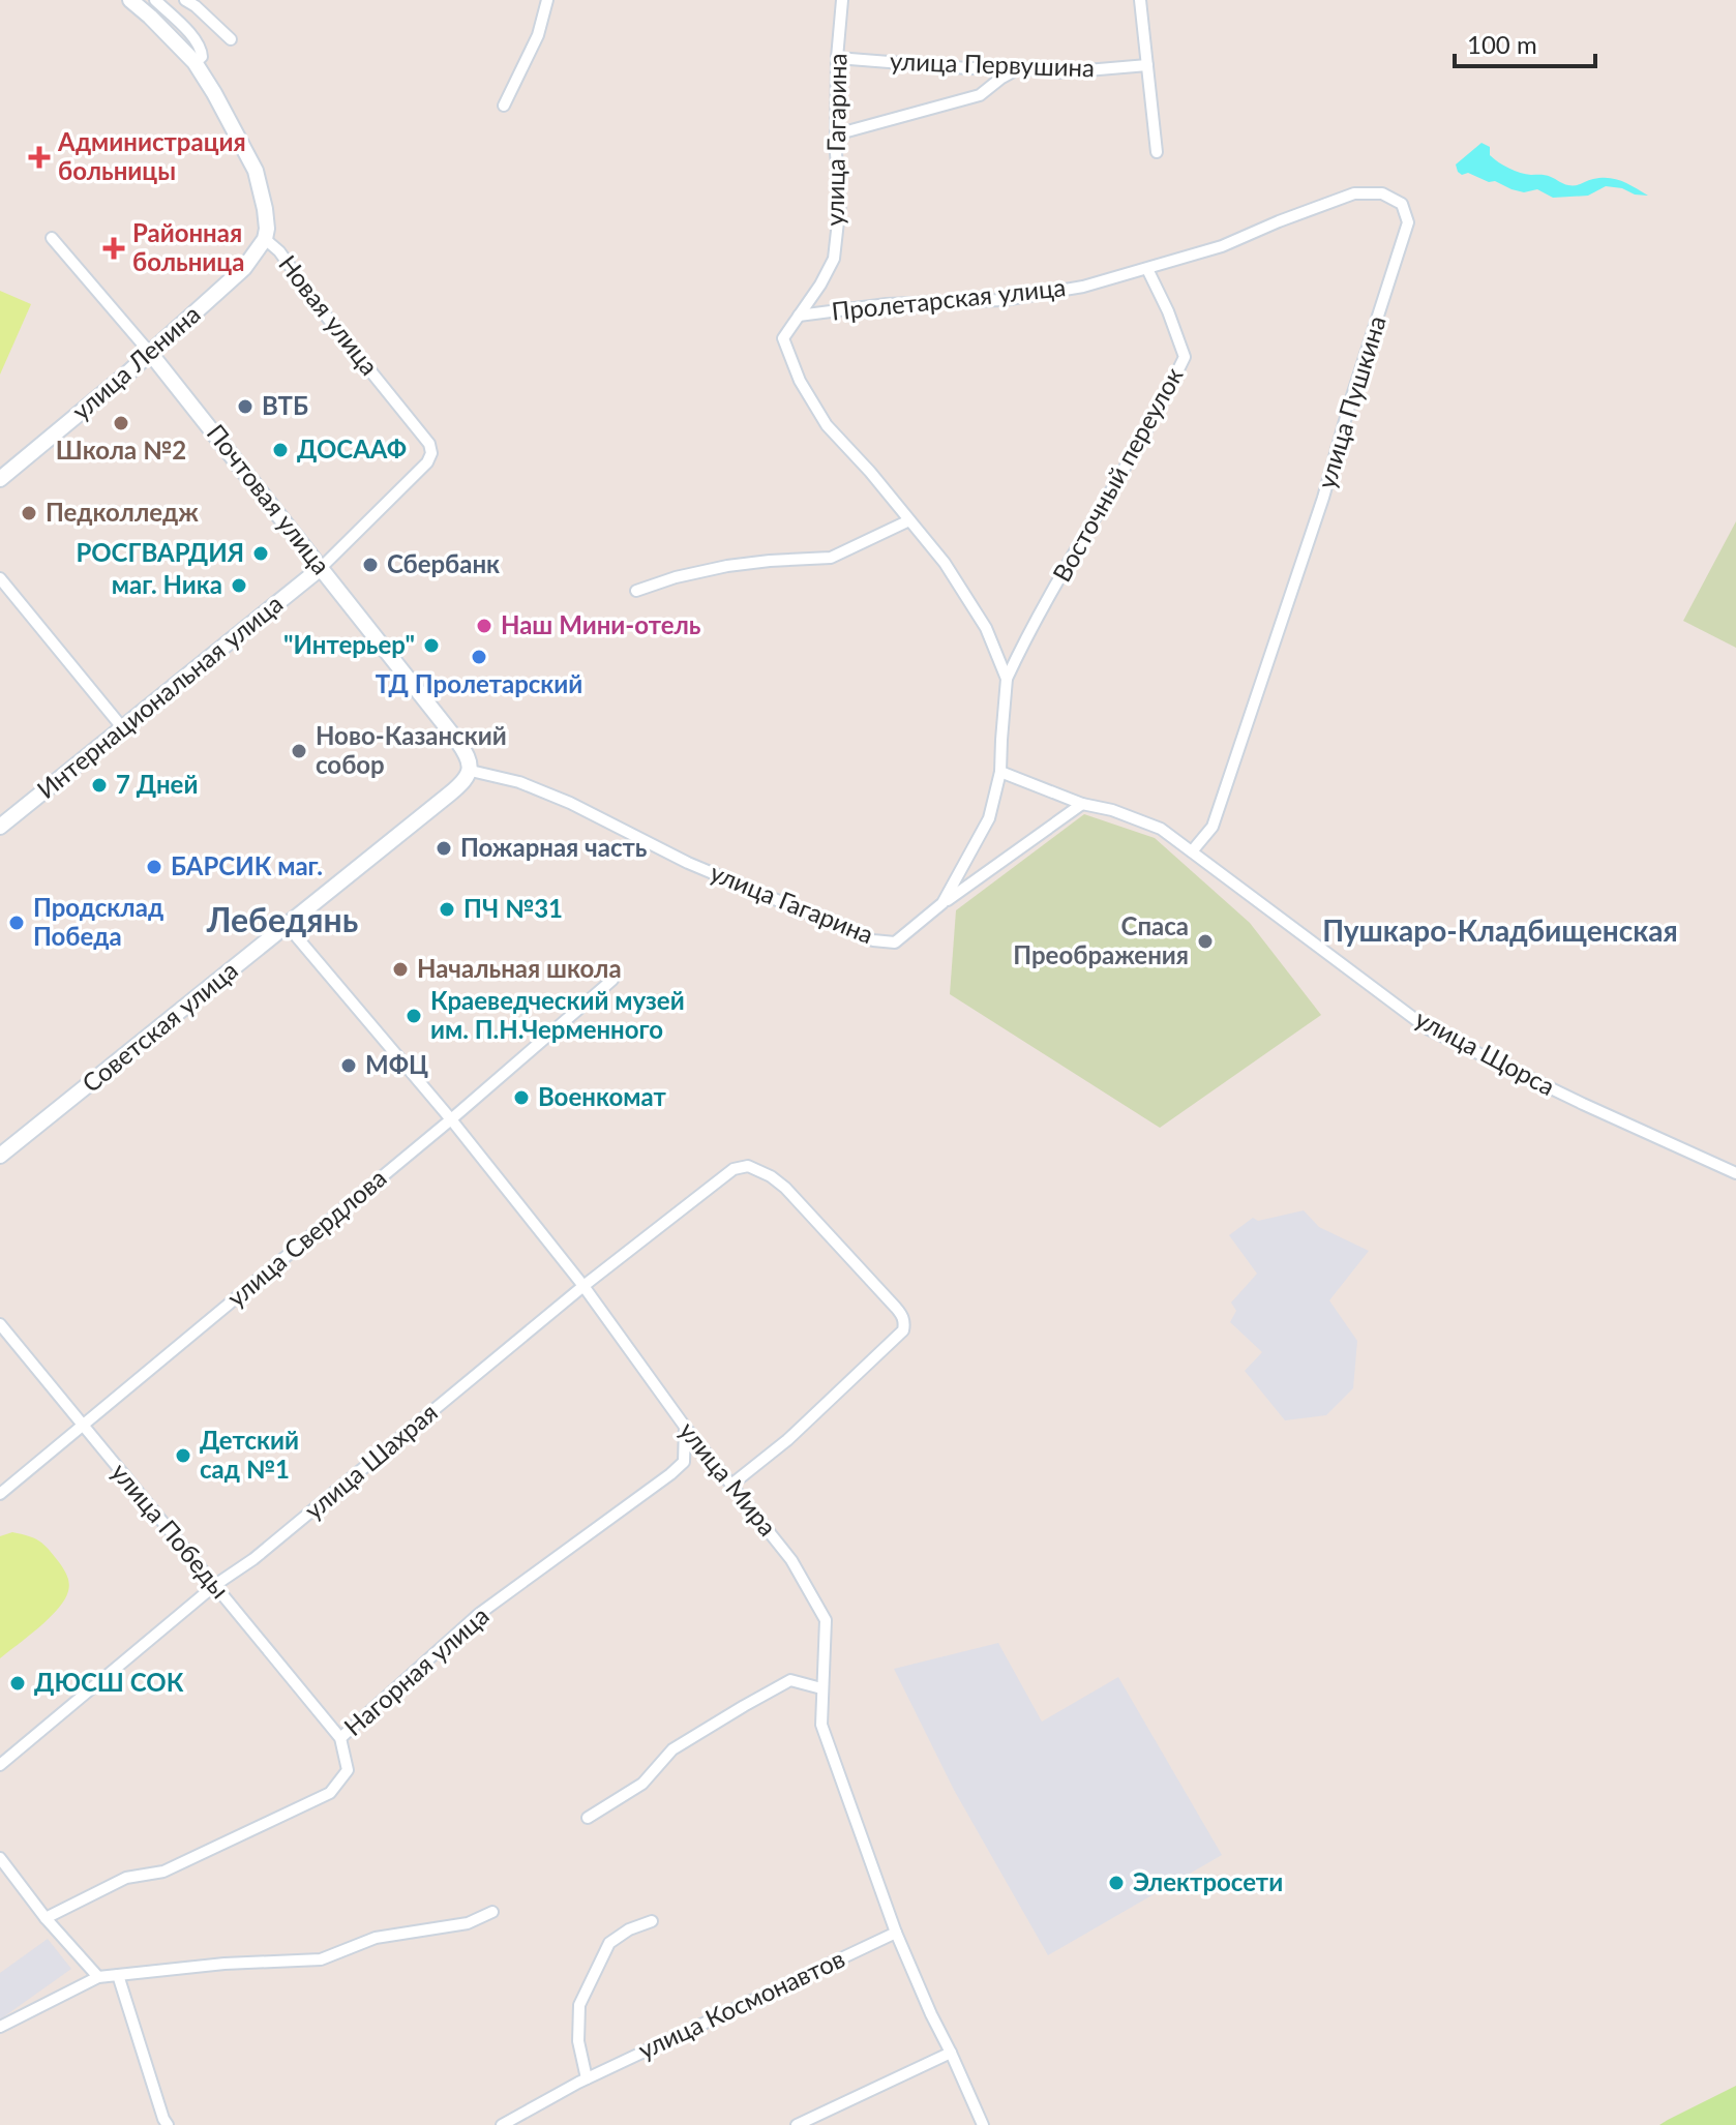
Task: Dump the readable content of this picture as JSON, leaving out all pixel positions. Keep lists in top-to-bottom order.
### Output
{
  "streets": {
    "main road": [
      "Новая улица",
      "улица Ленина",
      "Почтовая улица",
      "Интернациональная улица",
      "Советская улица"
    ],
    "street": [
      "улица Первушина",
      "улица Гагарина",
      "Пролетарская улица",
      "улица Пушкина",
      "Восточный переулок",
      "улица Щорса",
      "улица Свердлова",
      "улица Шахрая",
      "улица Мира",
      "улица Победы",
      "Нагорная улица",
      "улица Космонавтов"
    ]
  },
  "crossings": [
    ["улица Первушина", "улица Гагарина"],
    ["улица Гагарина", "Пролетарская улица"],
    ["улица Гагарина", "Восточный переулок"],
    ["улица Гагарина", "Почтовая улица"],
    ["улица Гагарина", "Советская улица"],
    ["улица Гагарина", "улица Щорса"],
    ["Пролетарская улица", "улица Пушкина"],
    ["Пролетарская улица", "Восточный переулок"],
    ["Новая улица", "улица Ленина"],
    ["Новая улица", "Интернациональная улица"],
    ["улица Ленина", "Почтовая улица"],
    ["улица Пушкина", "Восточный переулок"],
    ["улица Пушкина", "улица Щорса"],
    ["Почтовая улица", "Интернациональная улица"],
    ["Почтовая улица", "Советская улица"],
    ["Советская улица", "улица Мира"],
    ["улица Свердлова", "улица Мира"],
    ["улица Свердлова", "улица Победы"],
    ["улица Шахрая", "улица Мира"],
    ["улица Шахрая", "улица Победы"],
    ["улица Мира", "Нагорная улица"],
    ["улица Мира", "улица Космонавтов"],
    ["улица Победы", "Нагорная улица"]
  ],
  "districts": ["Лебедянь", "Пушкаро-Кладбищенская"],
  "places": {
    "health": ["Администрация больницы", "Районная больница"],
    "other": [
      "ВТБ",
      "Школа №2",
      "ДОСААФ",
      "Педколледж",
      "РОСГВАРДИЯ",
      "Сбербанк",
      "маг. Ника",
      "Наш Мини-отель",
      "\"Интерьер\"",
      "ТД Пролетарский",
      "Ново-Казанский собор",
      "7 Дней",
      "Пожарная часть",
      "БАРСИК маг.",
      "ПЧ №31",
      "Продсклад Победа",
      "Спаса Преображения",
      "Начальная школа",
      "Краеведческий музей им. П.Н.Черменного",
      "МФЦ",
      "Военкомат",
      "Детский сад №1",
      "ДЮСШ СОК",
      "Электросети"
    ]
  },
  "scale_bar": "100 m"
}
